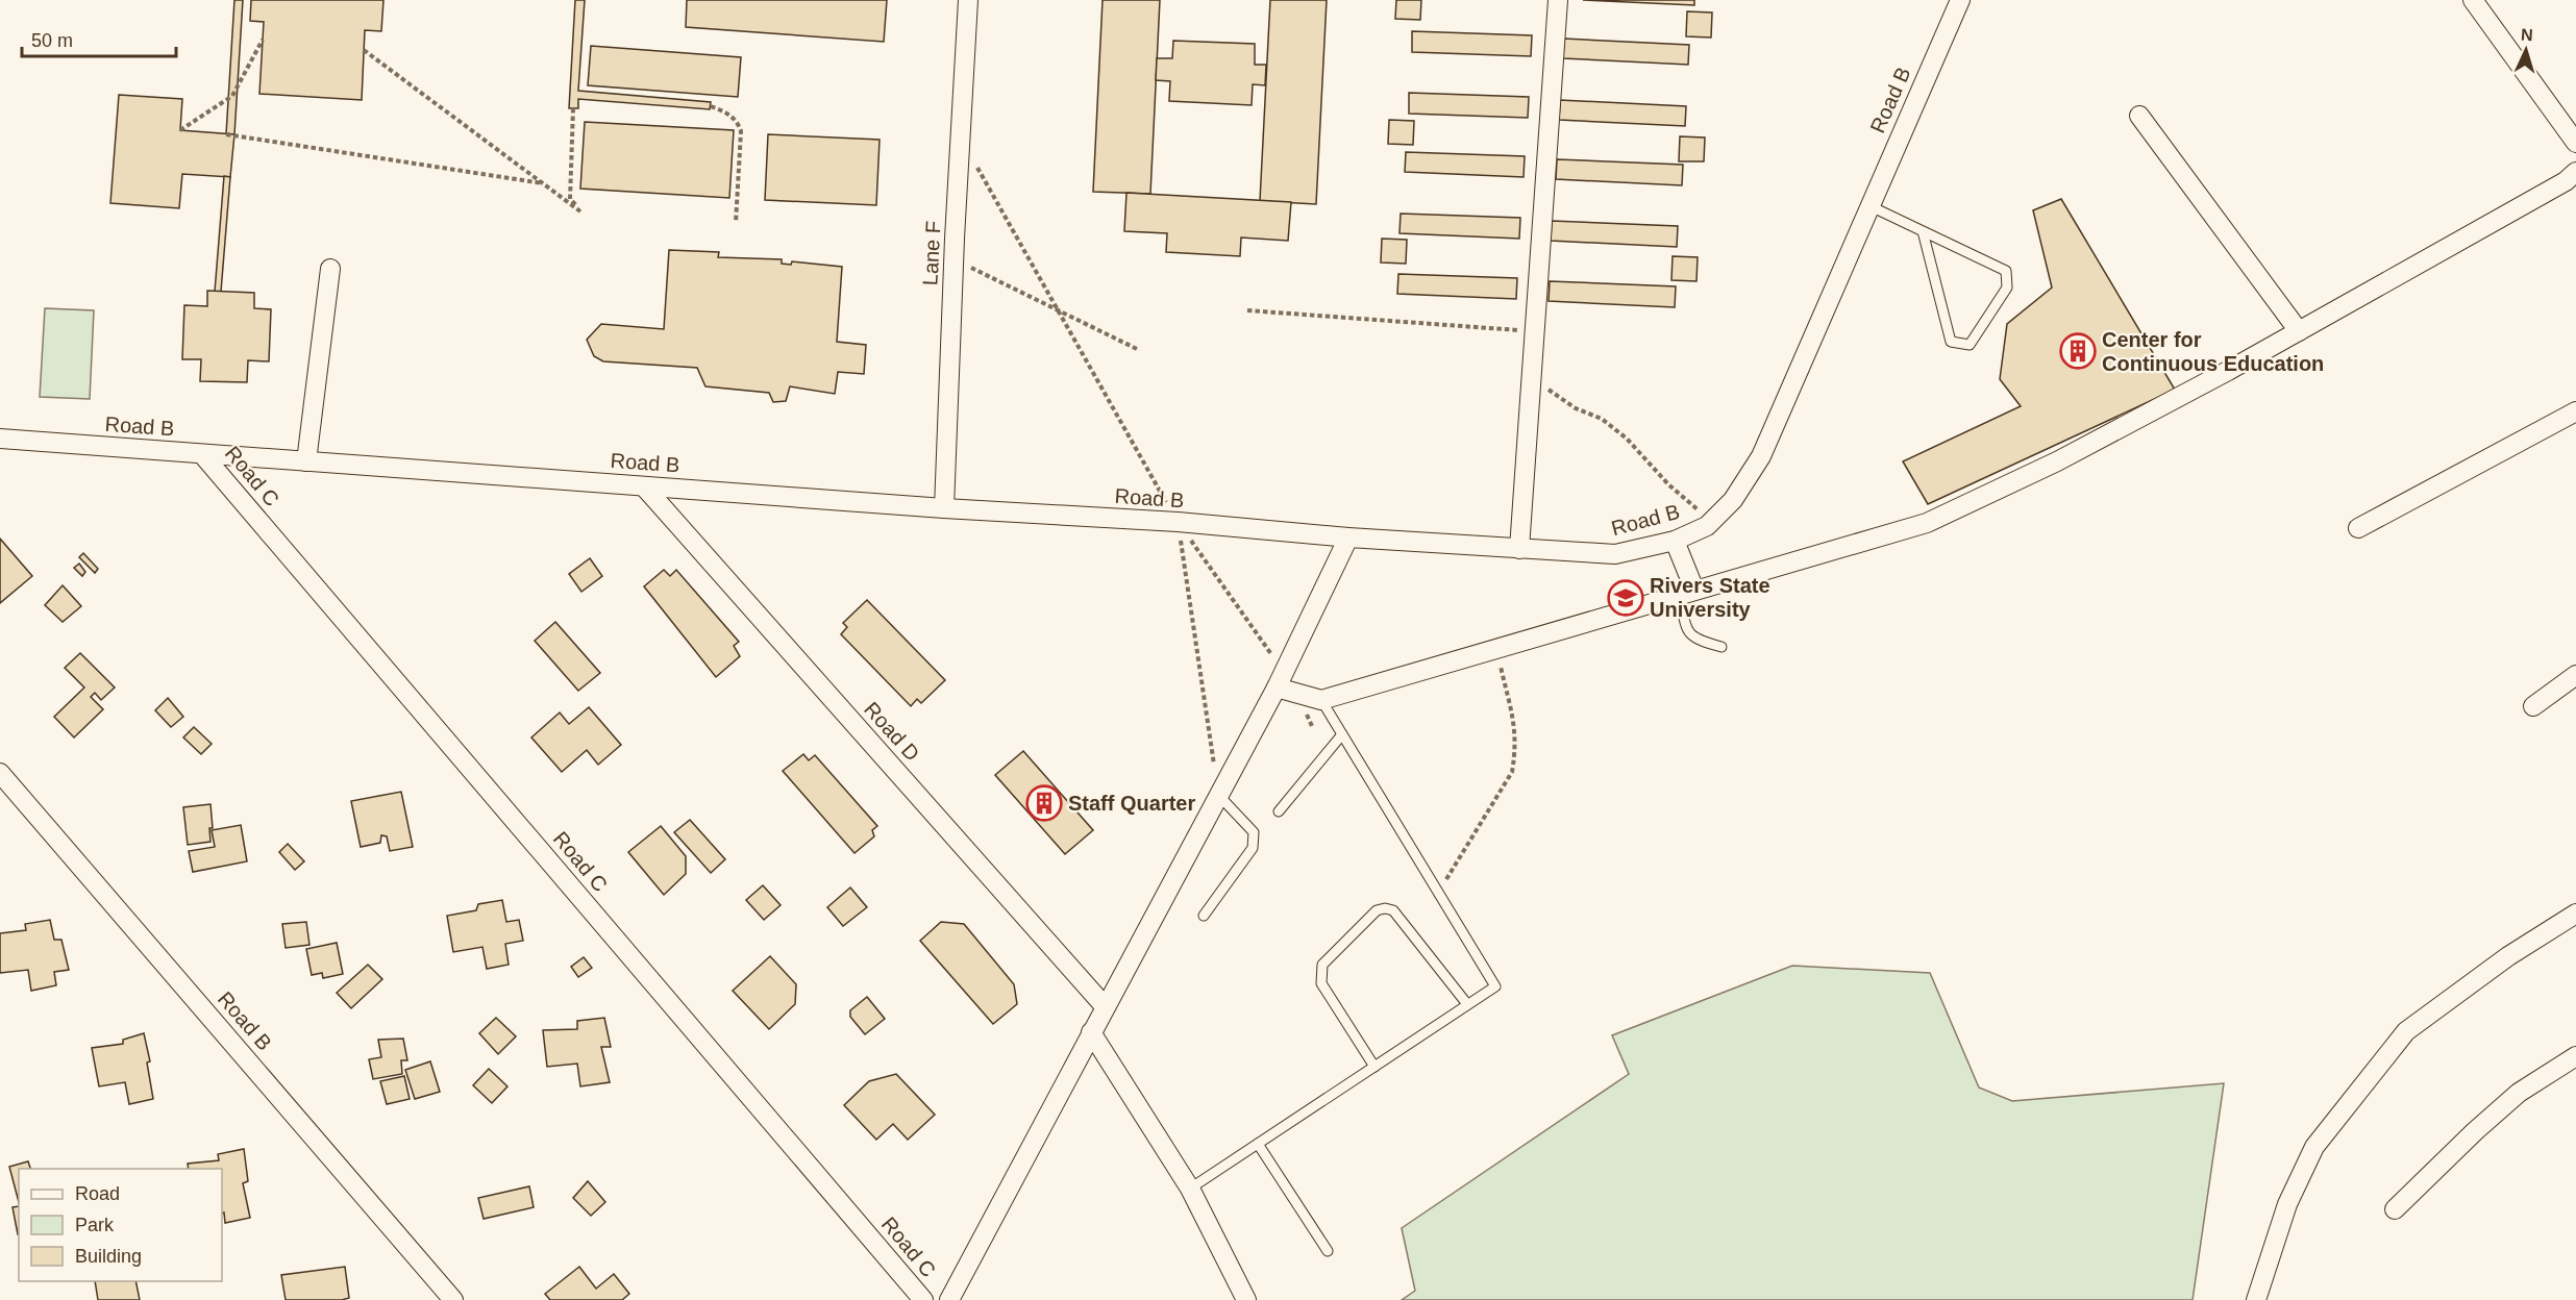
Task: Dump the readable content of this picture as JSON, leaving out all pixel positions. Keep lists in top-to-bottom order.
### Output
{
  "streets": {
    "street": [
      "Road B",
      "Lane F",
      "Road C",
      "Road D"
    ]
  },
  "crossings": [
    ["Road B", "Lane F"],
    ["Road B", "Road C"],
    ["Road B", "Road D"]
  ],
  "places": {
    "building": ["Center for Continuous Education", "Staff Quarter"],
    "school or university": ["Rivers State University"]
  },
  "legend": ["Road", "Park", "Building"],
  "scale_bar": "50 m",
  "north": "top"
}
